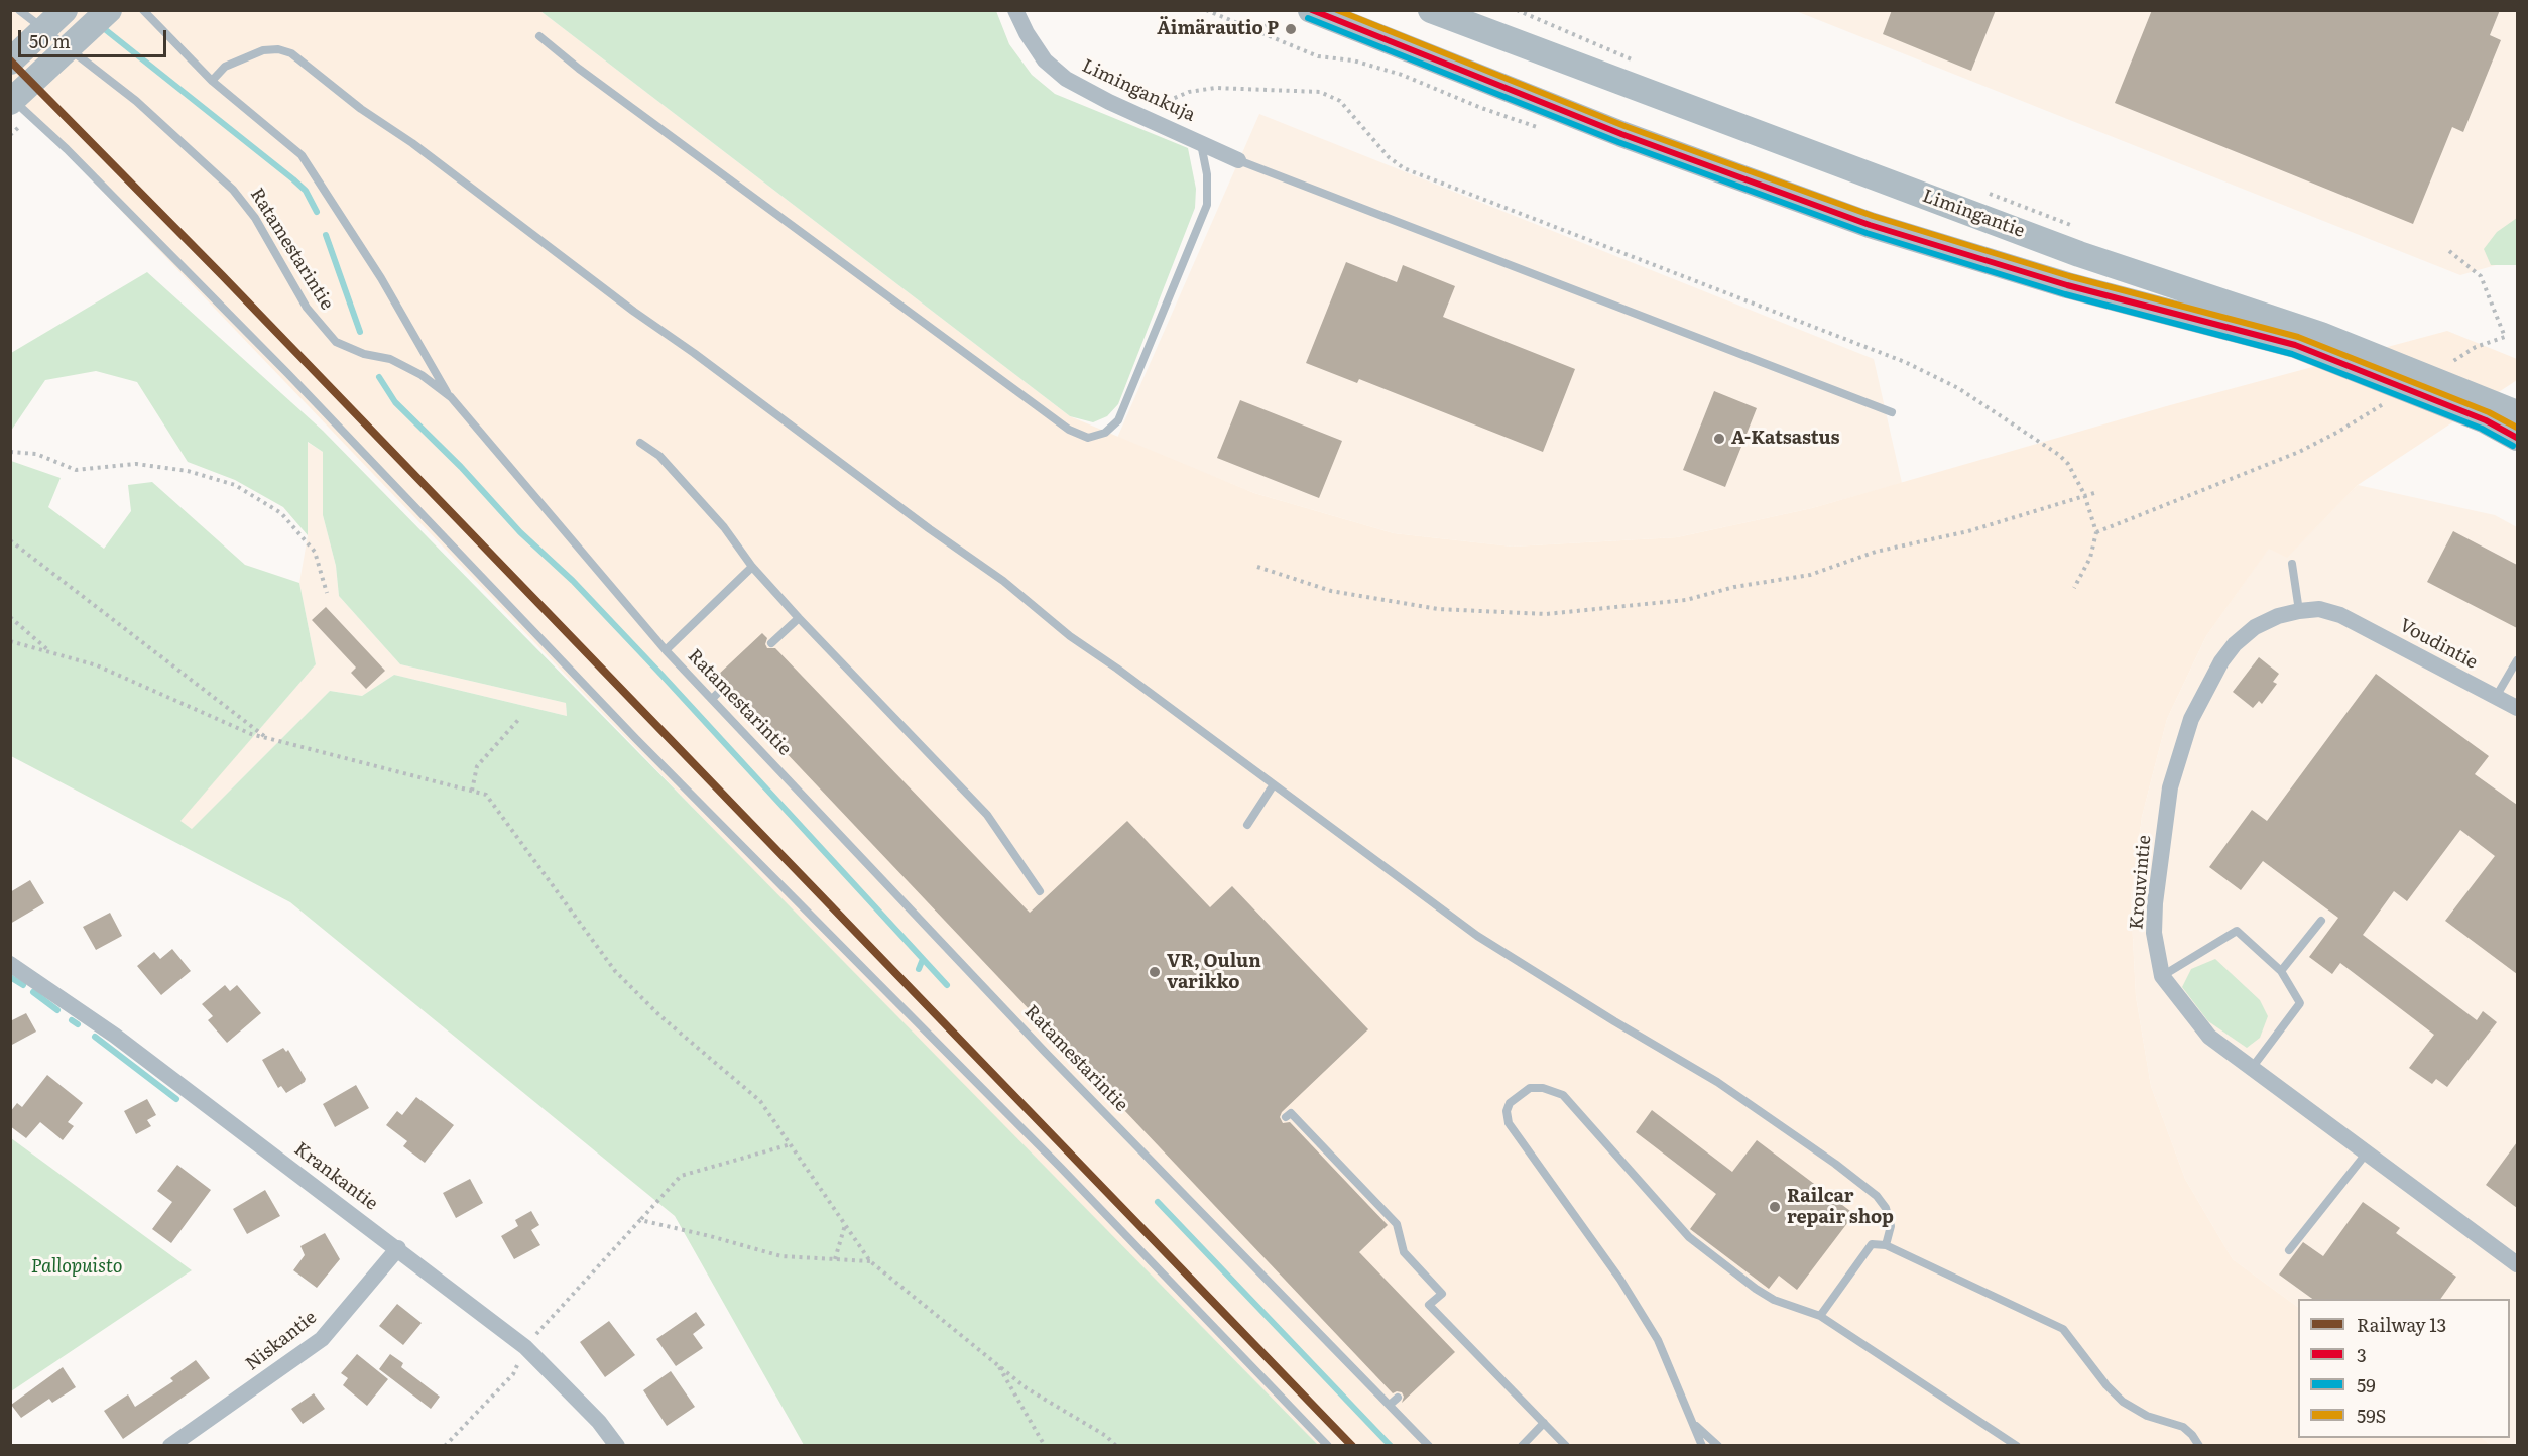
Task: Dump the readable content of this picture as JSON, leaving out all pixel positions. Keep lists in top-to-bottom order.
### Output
{
  "streets": {
    "main road": ["Limingantie"],
    "street": [
      "Limingankuja",
      "Voudintie",
      "Krouvintie",
      "Krankantie",
      "Niskantie"
    ],
    "lane": ["Ratamestarintie"]
  },
  "crossings": [
    ["Voudintie", "Krouvintie"],
    ["Krankantie", "Niskantie"]
  ],
  "parks": ["Pallopuisto"],
  "places": [
    "Äimärautio P",
    "A-Katsastus",
    "VR, Oulun varikko",
    "Railcar repair shop"
  ],
  "lines": [
    "transit line 3",
    "transit line 59S",
    "transit line 59",
    "rail line 13"
  ],
  "legend": [
    "Railway 13",
    "3",
    "59",
    "59S"
  ],
  "scale_bar": "50 m"
}
